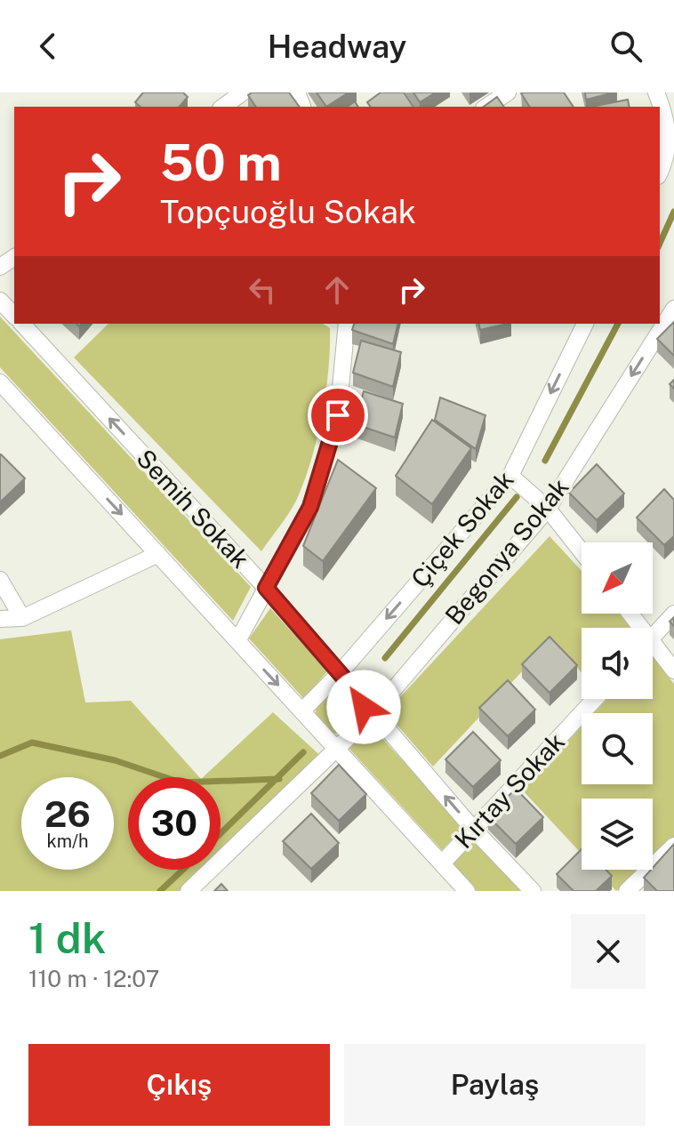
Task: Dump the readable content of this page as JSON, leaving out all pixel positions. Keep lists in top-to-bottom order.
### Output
{
  "streets": {
    "street": [
      "Semih Sokak",
      "Çiçek Sokak",
      "Begonya Sokak",
      "Kırtay Sokak"
    ]
  },
  "crossings": [
    ["Semih Sokak", "Çiçek Sokak"],
    ["Semih Sokak", "Begonya Sokak"],
    ["Semih Sokak", "Kırtay Sokak"],
    ["Çiçek Sokak", "Begonya Sokak"]
  ],
  "one_way": ["Begonya Sokak"],
  "north": "bottom left",
  "page": {
    "header": "Headway",
    "turn": ["50 m", "Topçuoğlu Sokak"],
    "speed": "26 km/h",
    "limit": "30",
    "heading": ["1 dk", "110 m · 12:07"],
    "buttons": ["Çıkış", "Paylaş"]
  }
}
